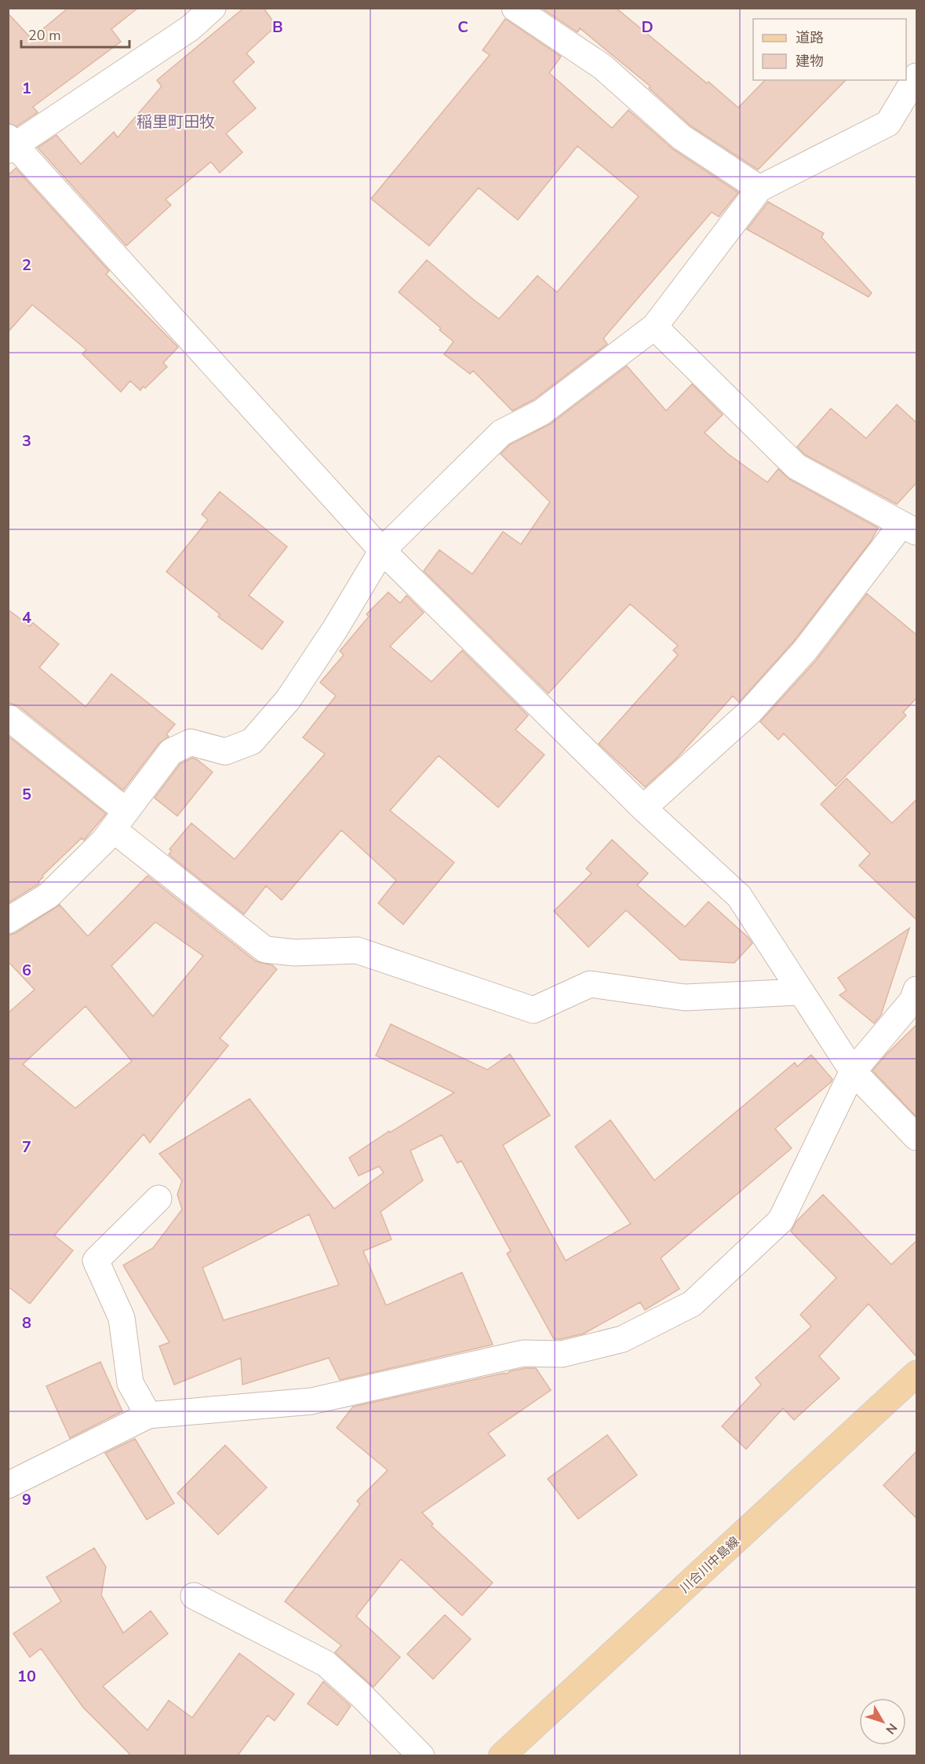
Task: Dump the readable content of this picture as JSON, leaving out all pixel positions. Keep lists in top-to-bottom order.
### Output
{
  "streets": {
    "main road": ["川合川中島線"]
  },
  "districts": ["稲里町田牧"],
  "legend": ["道路", "建物"],
  "scale_bar": "20 m",
  "north": "bottom right",
  "grid": {
    "columns": ["B", "C", "D"],
    "rows": [
      "1",
      "2",
      "3",
      "4",
      "5",
      "6",
      "7",
      "8",
      "9",
      "10"
    ]
  }
}
